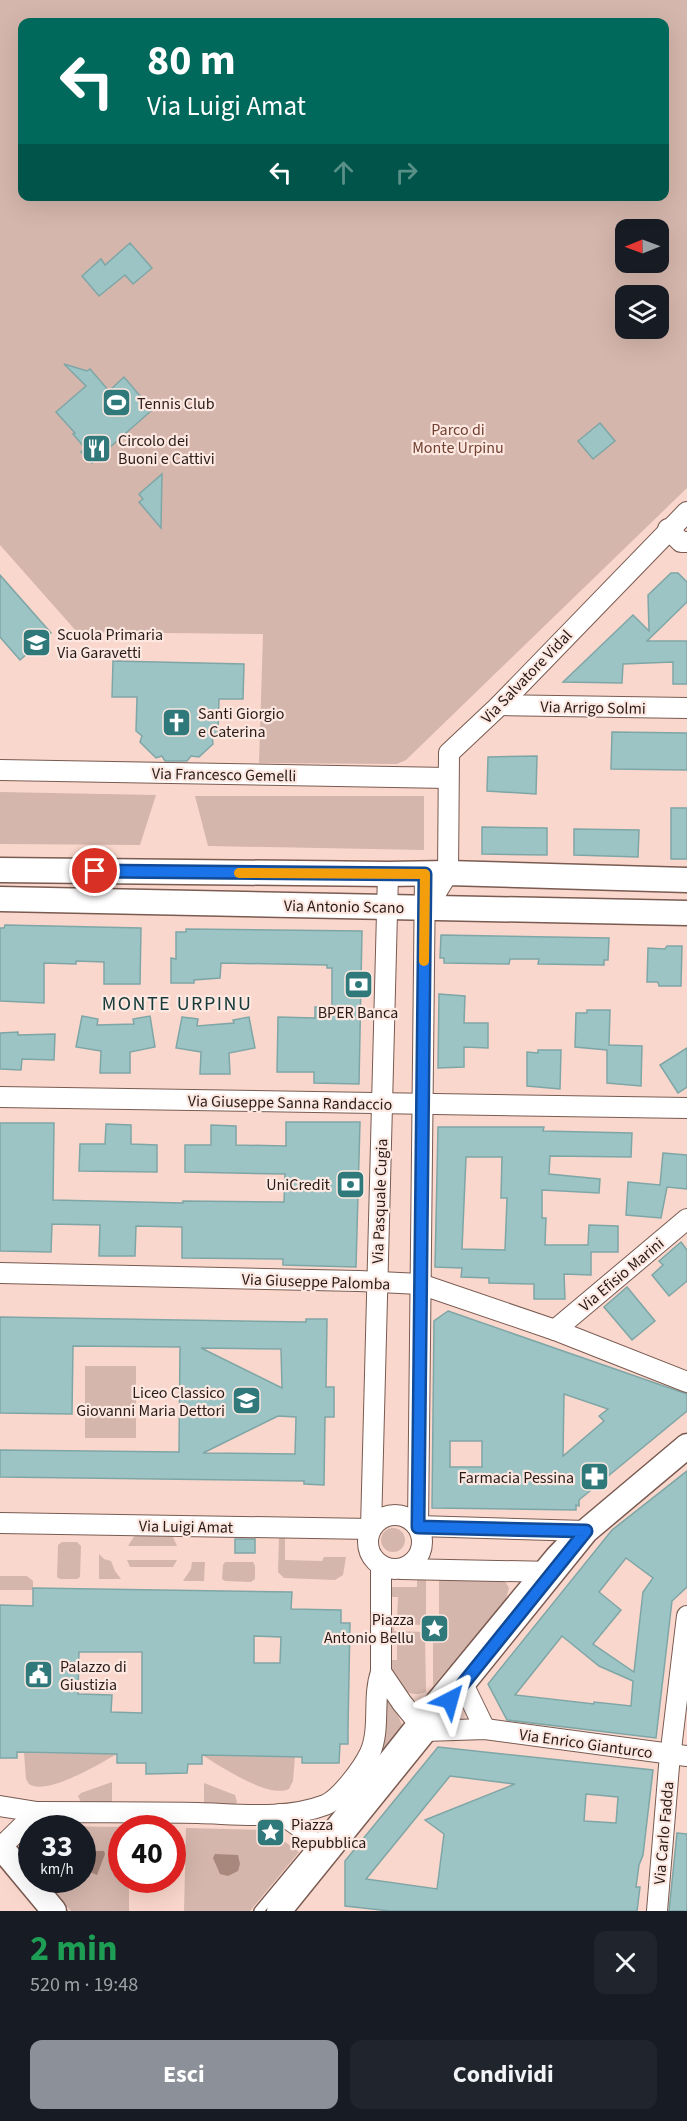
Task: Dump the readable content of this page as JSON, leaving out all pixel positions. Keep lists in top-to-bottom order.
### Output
{
  "streets": {
    "street": [
      "Via Salvatore Vidal",
      "Via Arrigo Solmi",
      "Via Francesco Gemelli",
      "Via Antonio Scano",
      "Via Giuseppe Sanna Randaccio",
      "Via Pasquale Cugia",
      "Via Efisio Marini",
      "Via Giuseppe Palomba",
      "Via Luigi Amat",
      "Via Enrico Gianturco",
      "Via Carlo Fadda"
    ]
  },
  "crossings": [
    ["Via Salvatore Vidal", "Via Arrigo Solmi"],
    ["Via Salvatore Vidal", "Via Francesco Gemelli"],
    ["Via Salvatore Vidal", "Via Antonio Scano"],
    ["Via Antonio Scano", "Via Pasquale Cugia"],
    ["Via Giuseppe Sanna Randaccio", "Via Pasquale Cugia"],
    ["Via Pasquale Cugia", "Via Giuseppe Palomba"],
    ["Via Pasquale Cugia", "Via Luigi Amat"],
    ["Via Efisio Marini", "Via Giuseppe Palomba"],
    ["Via Enrico Gianturco", "Via Carlo Fadda"]
  ],
  "districts": ["MONTE URPINU"],
  "parks": ["Parco di Monte Urpinu"],
  "places": {
    "sports": ["Tennis Club"],
    "restaurant": ["Circolo dei Buoni e Cattivi"],
    "school or university": ["Scuola Primaria Via Garavetti", "Liceo Classico Giovanni Maria Dettori"],
    "church": ["Santi Giorgio e Caterina"],
    "bank": ["BPER Banca", "UniCredit"],
    "pharmacy": ["Farmacia Pessina"],
    "place": ["Piazza Antonio Bellu", "Piazza Repubblica"],
    "public building": ["Palazzo di Giustizia"]
  },
  "north": "left",
  "page": {
    "turn": ["80 m", "Via Luigi Amat"],
    "speed": "33 km/h",
    "limit": "40",
    "heading": ["2 min", "520 m · 19:48"],
    "buttons": ["Esci", "Condividi"]
  }
}
